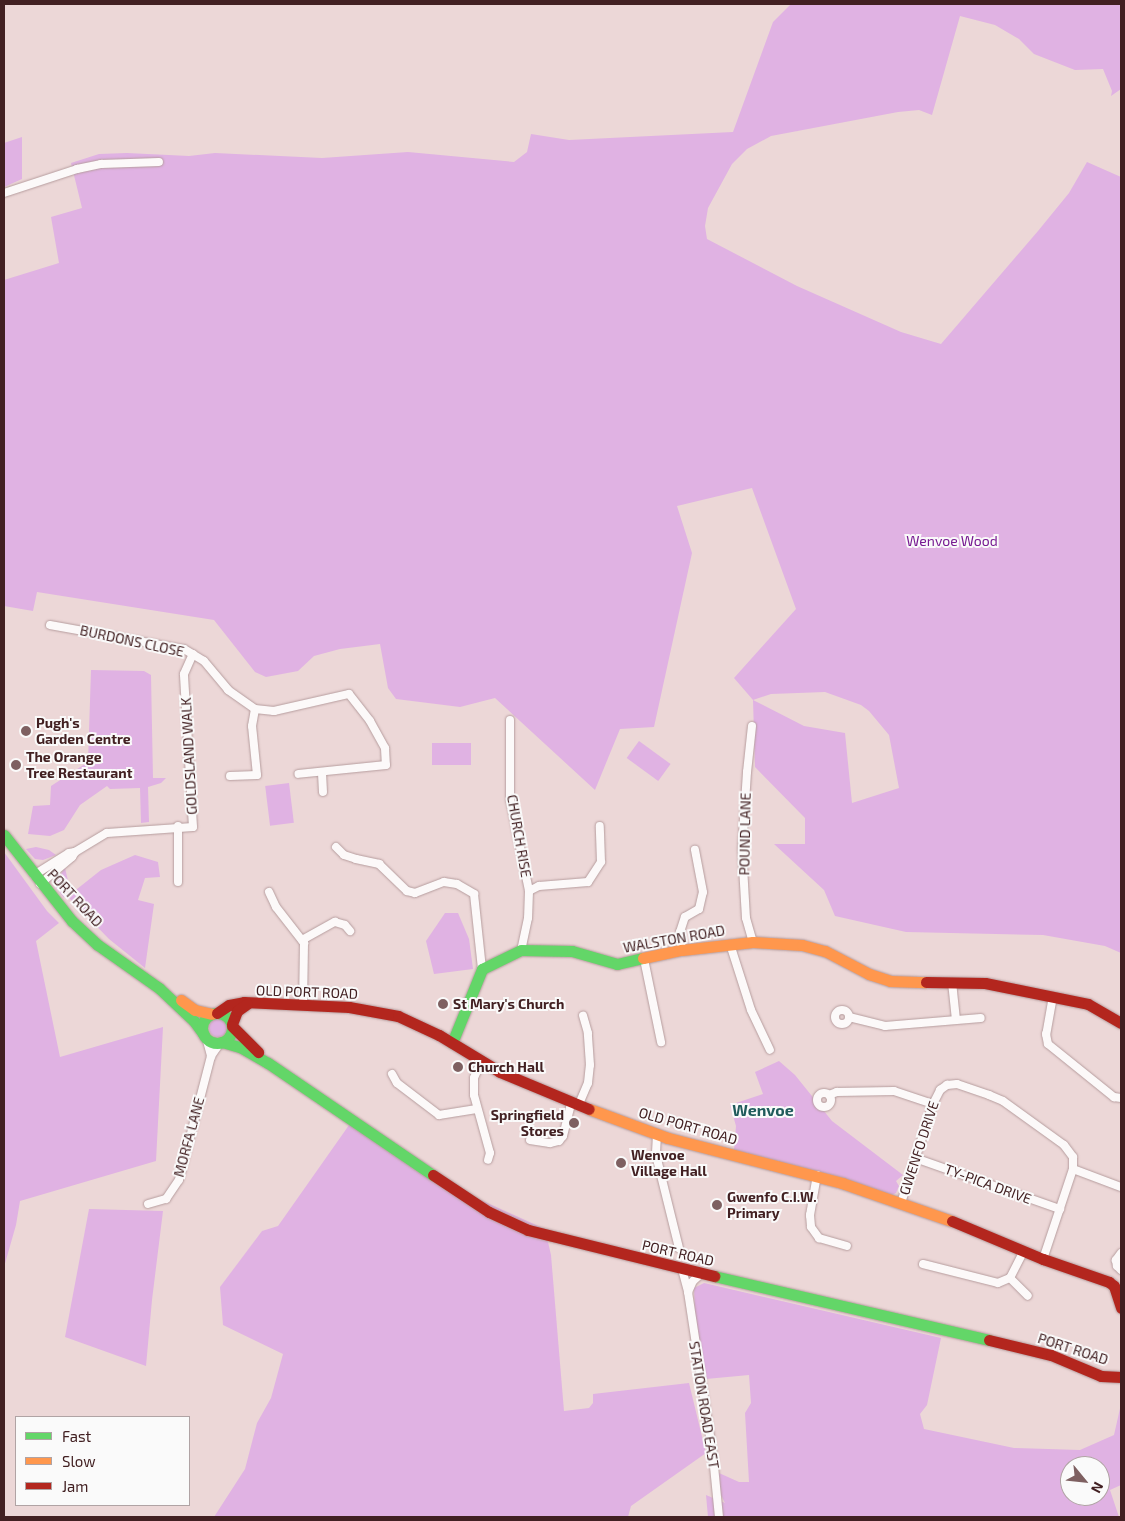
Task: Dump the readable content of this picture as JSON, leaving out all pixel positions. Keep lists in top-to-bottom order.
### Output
{
  "streets": {
    "street": [
      "BURDONS CLOSE",
      "GOLDSLAND WALK",
      "POUND LANE",
      "CHURCH RISE",
      "PORT ROAD",
      "WALSTON ROAD",
      "OLD PORT ROAD",
      "MORFA LANE",
      "GWENFO DRIVE",
      "TY-PICA DRIVE",
      "STATION ROAD EAST"
    ]
  },
  "crossings": [
    ["BURDONS CLOSE", "GOLDSLAND WALK"],
    ["GOLDSLAND WALK", "PORT ROAD"],
    ["POUND LANE", "WALSTON ROAD"],
    ["CHURCH RISE", "WALSTON ROAD"],
    ["PORT ROAD", "OLD PORT ROAD"],
    ["PORT ROAD", "MORFA LANE"],
    ["PORT ROAD", "STATION ROAD EAST"],
    ["OLD PORT ROAD", "MORFA LANE"],
    ["OLD PORT ROAD", "GWENFO DRIVE"],
    ["GWENFO DRIVE", "TY-PICA DRIVE"]
  ],
  "districts": ["Wenvoe"],
  "parks": ["Wenvoe Wood"],
  "places": [
    "Pugh's Garden Centre",
    "The Orange Tree Restaurant",
    "St Mary's Church",
    "Church Hall",
    "Springfield Stores",
    "Wenvoe Village Hall",
    "Gwenfo C.I.W. Primary"
  ],
  "legend": ["Fast", "Slow", "Jam"],
  "north": "bottom right"
}
